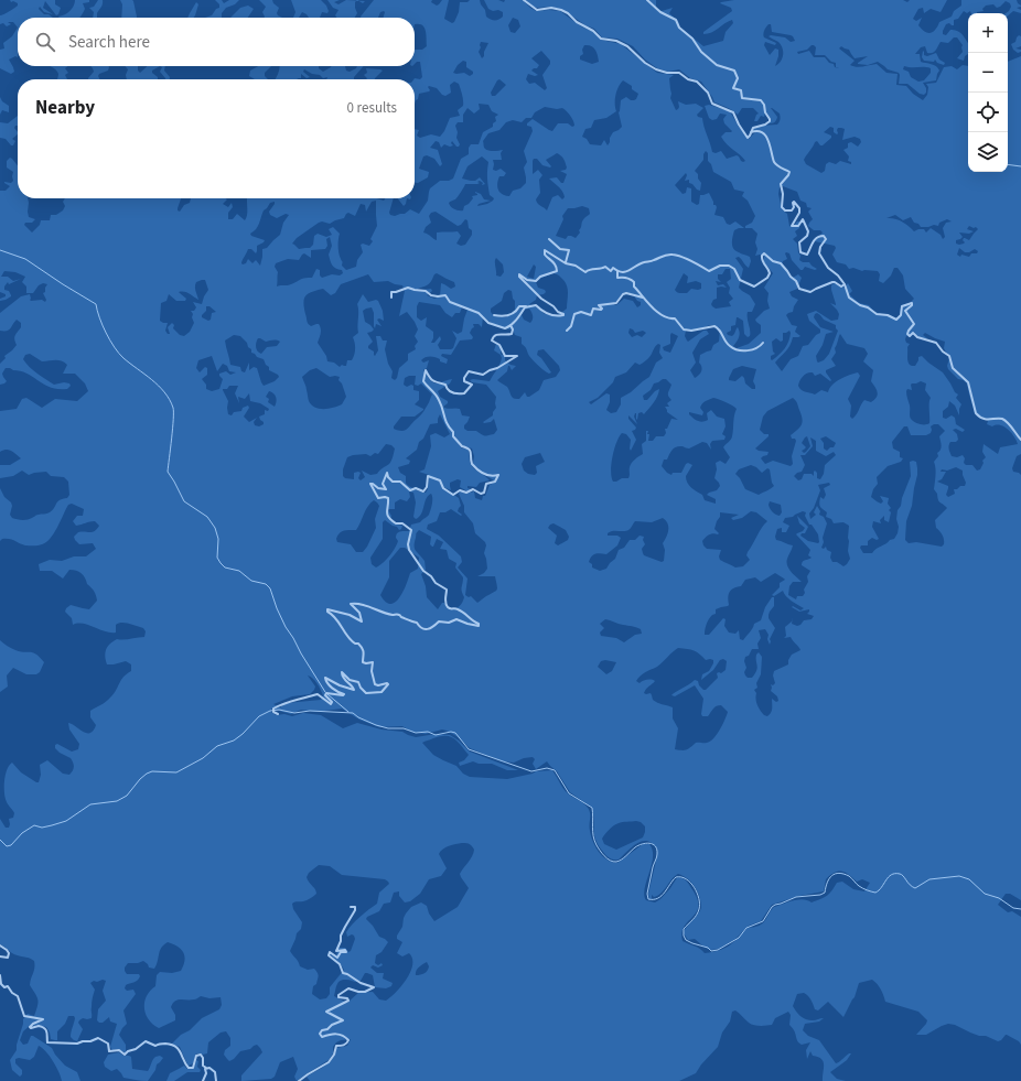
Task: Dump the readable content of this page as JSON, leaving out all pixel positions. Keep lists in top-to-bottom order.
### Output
{
  "page": {
    "map_buttons": ["+", "−"],
    "search": "Search here",
    "heading": ["Nearby", "0 results"]
  }
}
